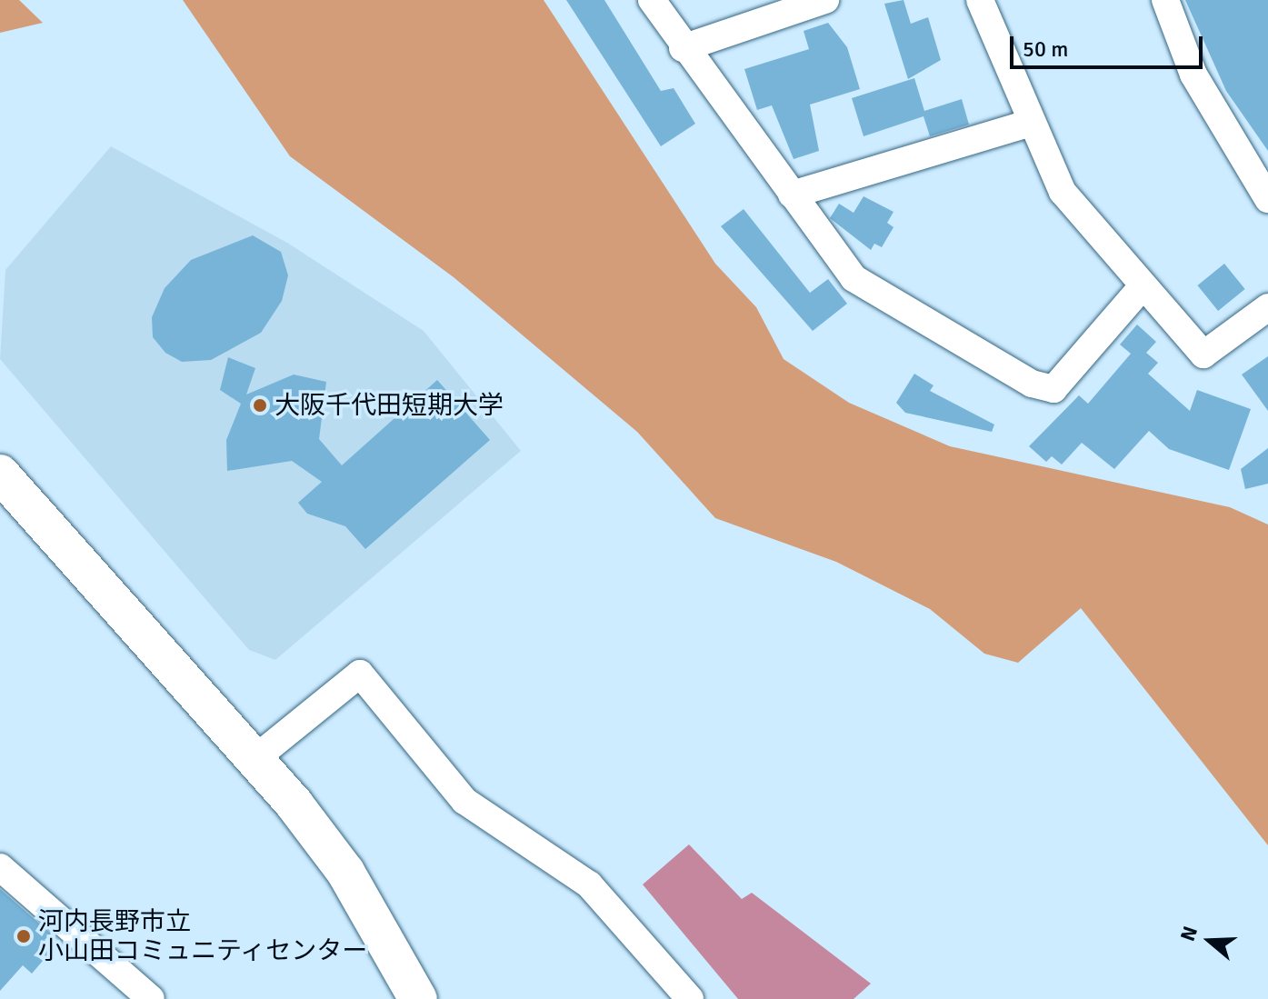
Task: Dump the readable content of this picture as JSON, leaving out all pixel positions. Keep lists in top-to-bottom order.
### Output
{
  "places": ["大阪千代田短期大学", "河内長野市立 小山田コミュニティセンター"],
  "scale_bar": "50 m",
  "north": "left"
}
